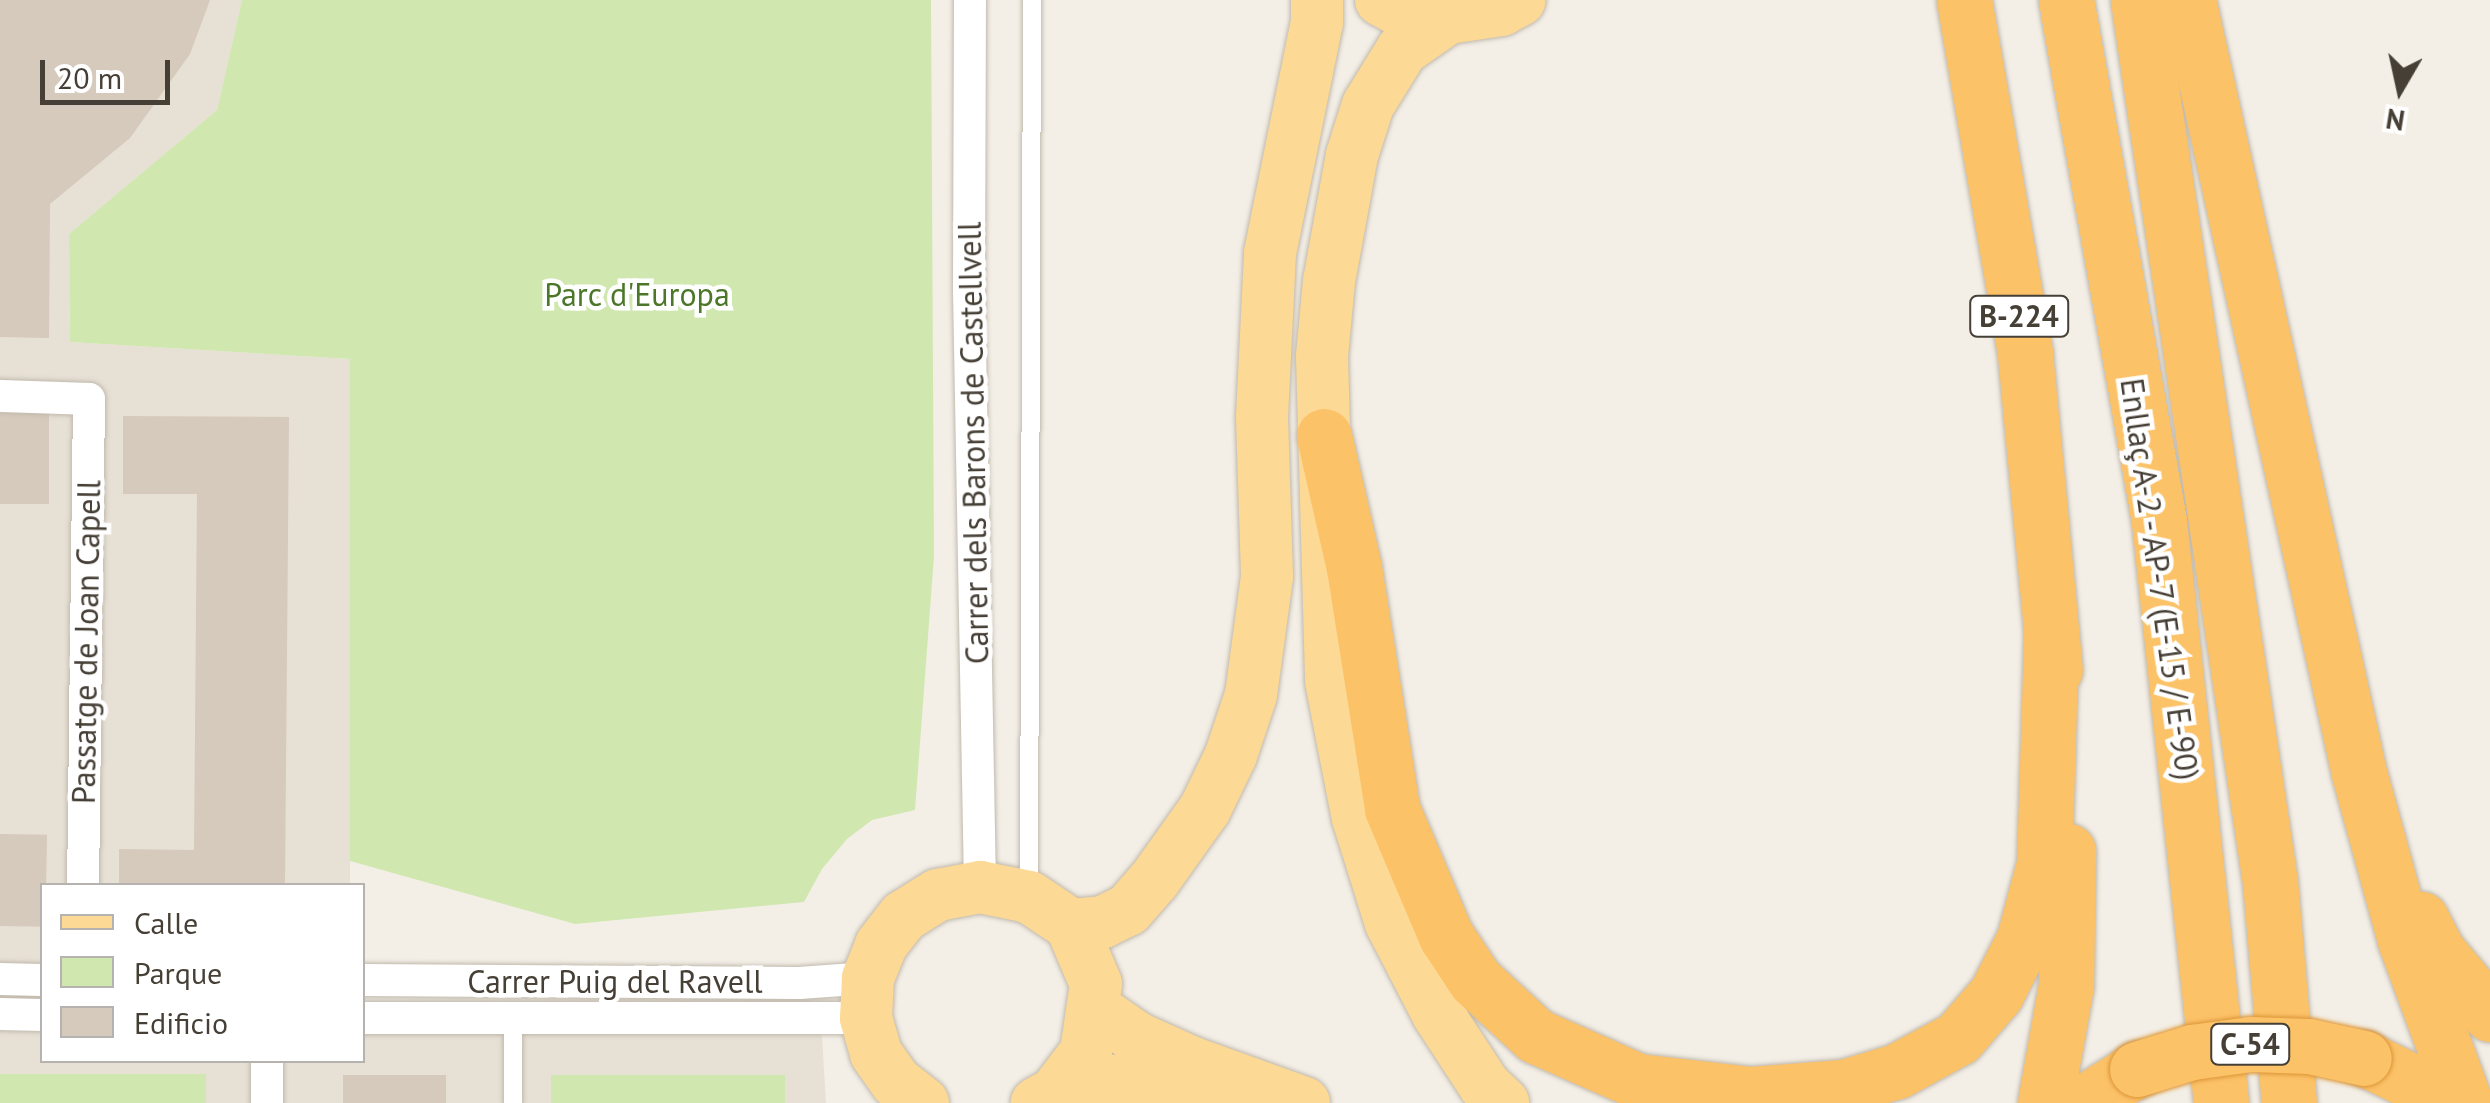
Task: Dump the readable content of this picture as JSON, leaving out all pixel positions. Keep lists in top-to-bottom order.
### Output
{
  "streets": {
    "highway": ["B-224", "Enllaç A-2 - AP-7 (E-15 / E-90)", "C-54"],
    "street": ["Carrer dels Barons de Castellvell", "Passatge de Joan Capell", "Carrer Puig del Ravell"]
  },
  "parks": ["Parc d'Europa"],
  "legend": ["Calle", "Parque", "Edificio"],
  "scale_bar": "20 m",
  "north": "bottom"
}
